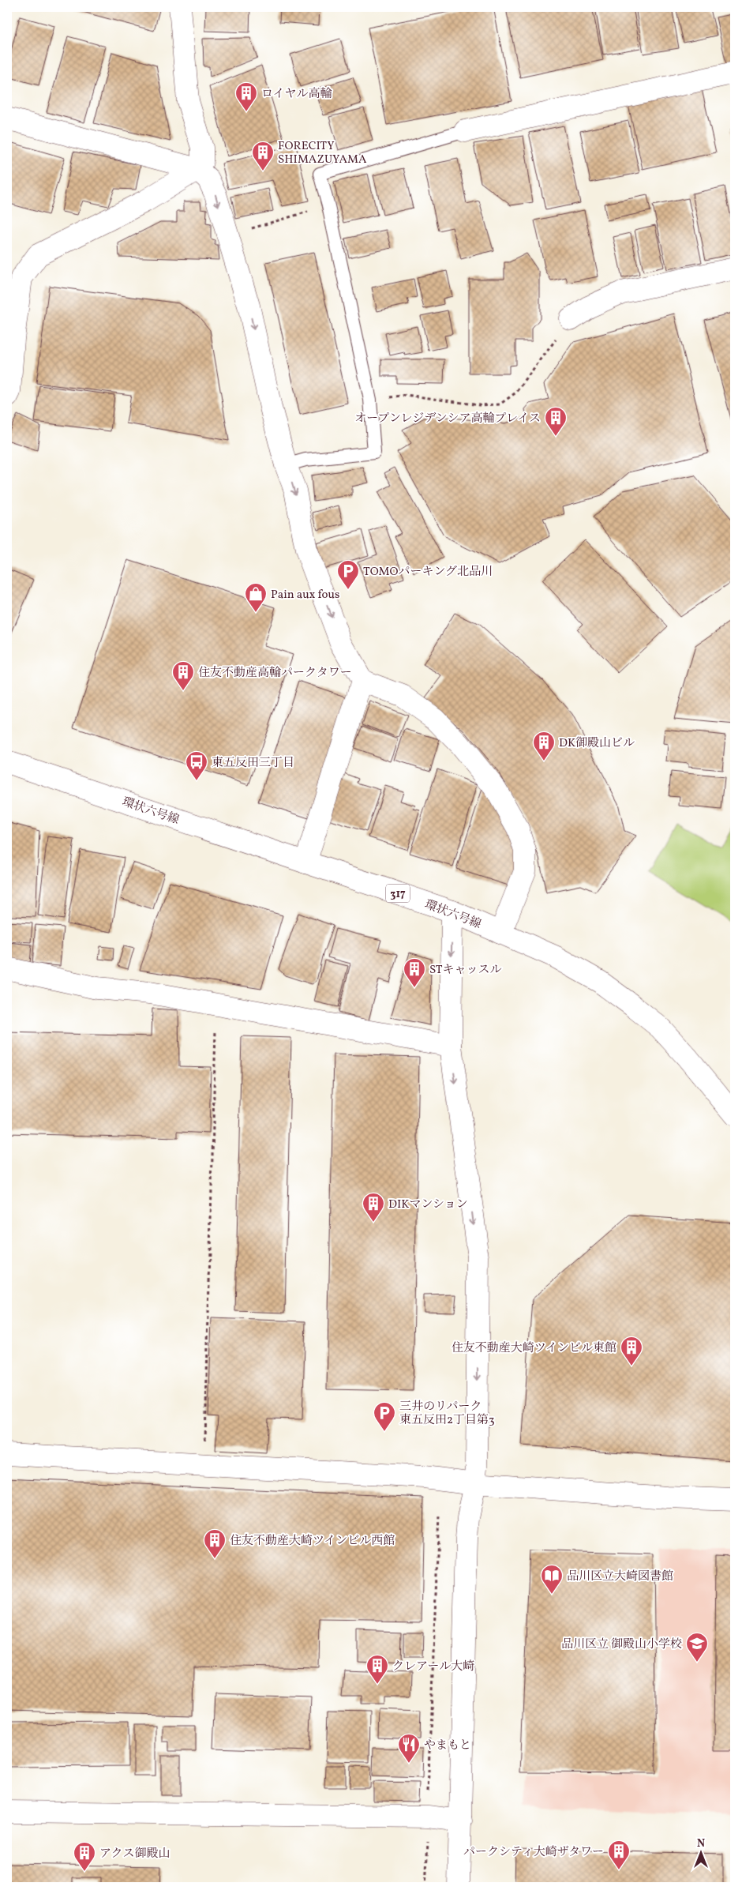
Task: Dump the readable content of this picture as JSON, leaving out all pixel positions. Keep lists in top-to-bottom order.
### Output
{
  "streets": {
    "street": ["環状六号線", "317"]
  },
  "places": {
    "building": [
      "ロイヤル高輪",
      "FORECITY SHIMAZUYAMA",
      "オープンレジデンシア高輪プレイス",
      "住友不動産高輪パークタワー",
      "DK御殿山ビル",
      "STキャッスル",
      "DIKマンション",
      "住友不動産大崎ツインビル東館",
      "住友不動産大崎ツインビル西館",
      "クレアール大崎",
      "パークシティ大崎ザタワー",
      "アクス御殿山"
    ],
    "parking": ["TOMOパーキング北品川", "三井のリパーク 東五反田2丁目第3"],
    "shop": ["Pain aux fous"],
    "bus stop": ["東五反田三丁目"],
    "library": ["品川区立大崎図書館"],
    "school or university": ["品川区立 御殿山小学校"],
    "restaurant": ["やまもと"]
  },
  "north": "top"
}
